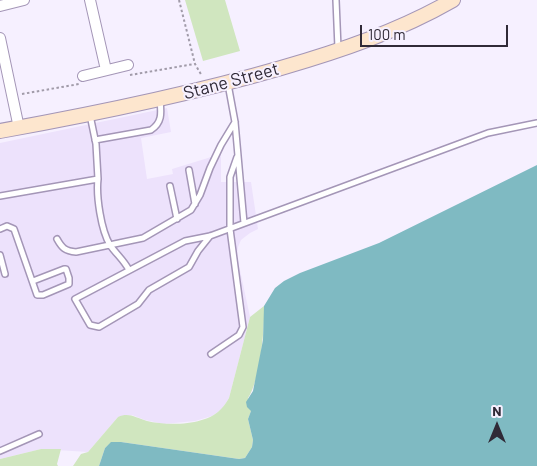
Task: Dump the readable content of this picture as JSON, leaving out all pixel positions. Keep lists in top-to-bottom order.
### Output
{
  "streets": {
    "street": ["Stane Street"]
  },
  "scale_bar": "100 m",
  "north": "top"
}
